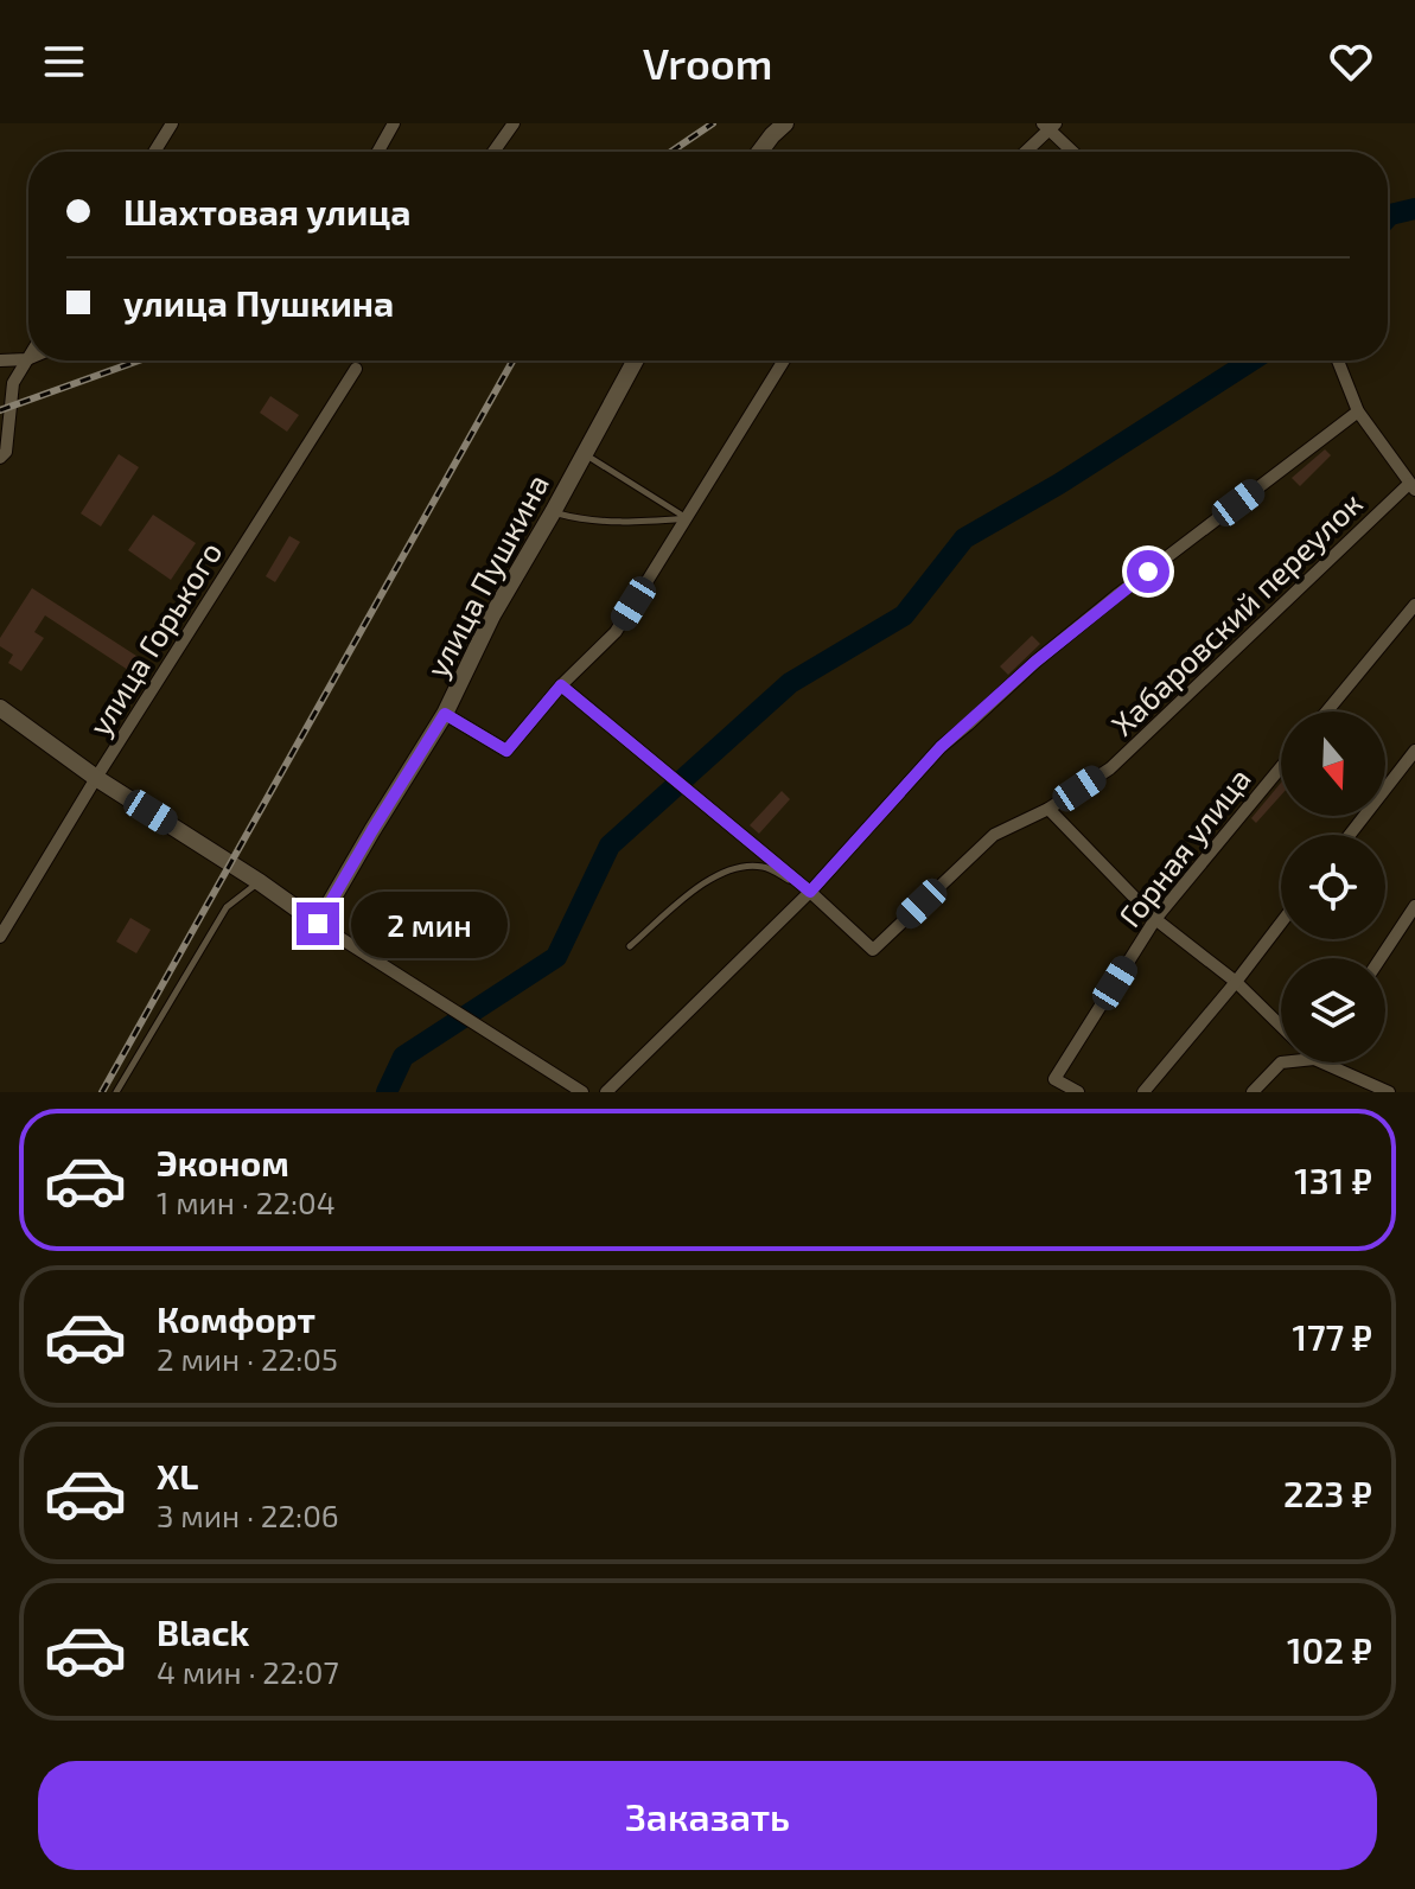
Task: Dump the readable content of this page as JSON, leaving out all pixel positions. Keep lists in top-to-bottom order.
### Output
{
  "streets": {
    "main road": ["улица Пушкина"],
    "street": ["Хабаровский переулок", "улица Горького", "Горная улица"]
  },
  "north": "bottom",
  "page": {
    "header": "Vroom",
    "banner": ["Шахтовая улица", "улица Пушкина"],
    "bubble": "2 мин",
    "list": [
      {
        "name": "Эконом",
        "note": "1 мин · 22:04",
        "value": "131 ₽"
      },
      {
        "name": "Комфорт",
        "note": "2 мин · 22:05",
        "value": "177 ₽"
      },
      {
        "name": "XL",
        "note": "3 мин · 22:06",
        "value": "223 ₽"
      },
      {
        "name": "Black",
        "note": "4 мин · 22:07",
        "value": "102 ₽"
      }
    ],
    "buttons": "Заказать"
  }
}
